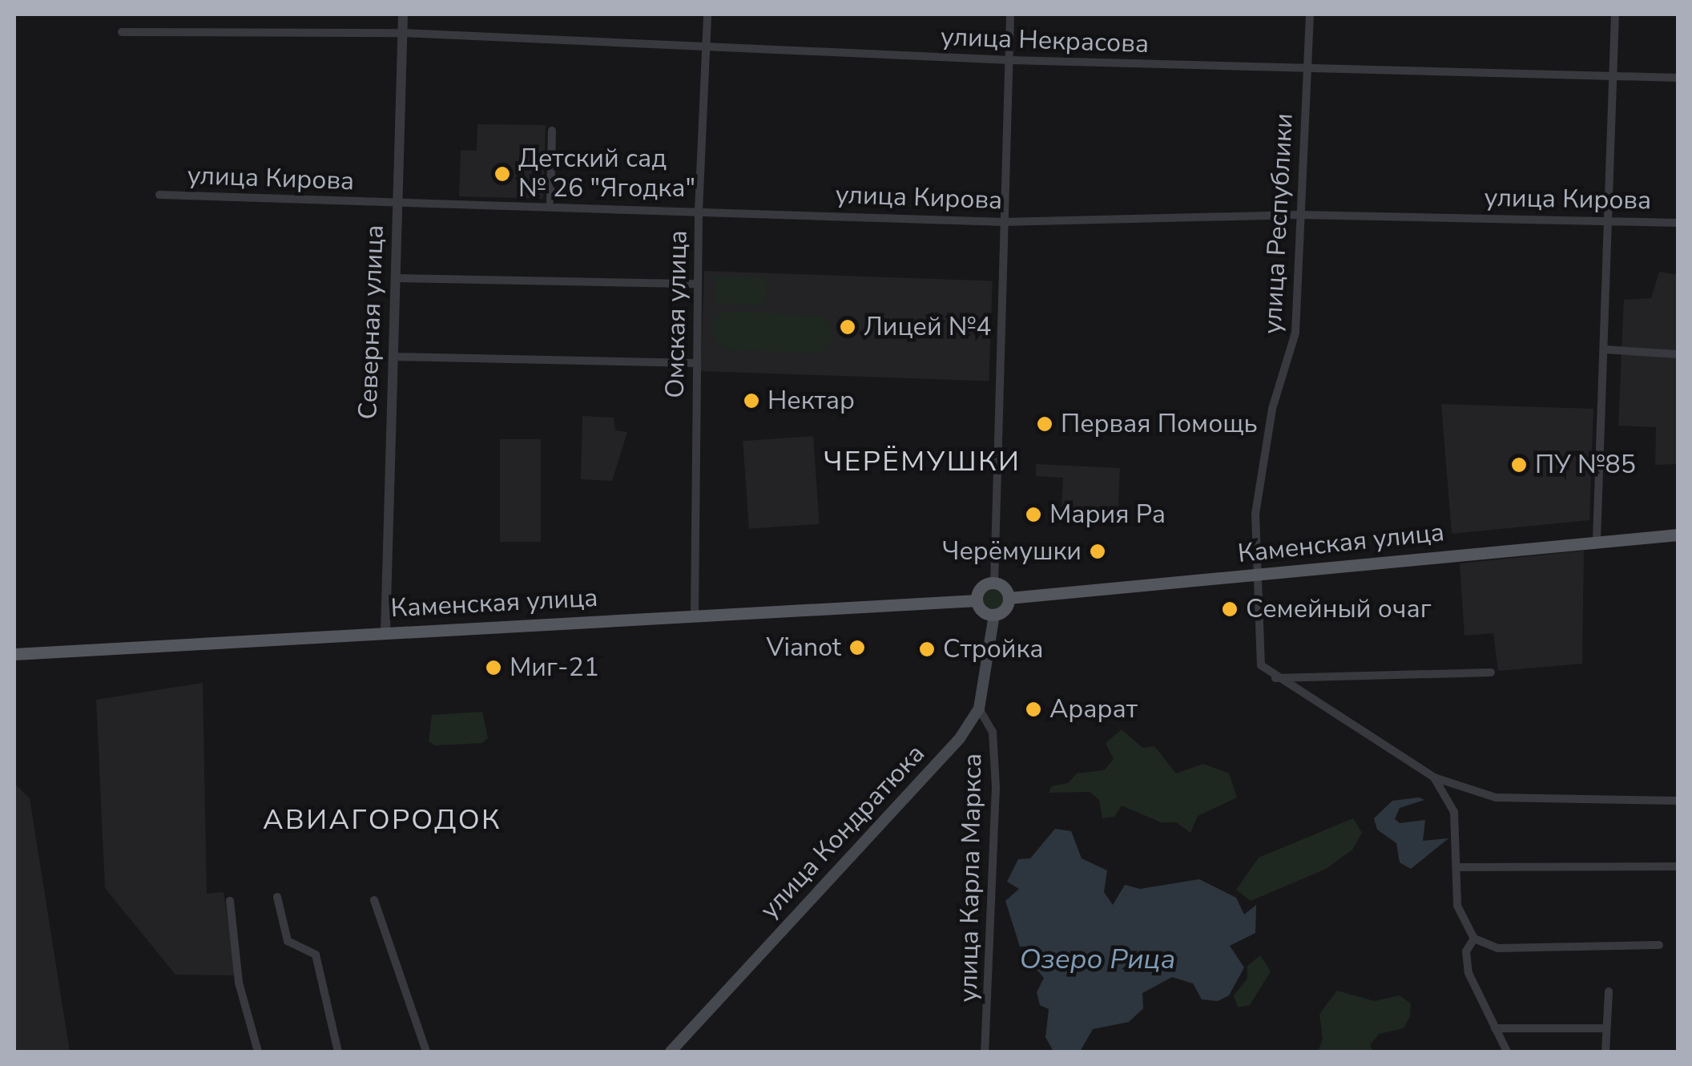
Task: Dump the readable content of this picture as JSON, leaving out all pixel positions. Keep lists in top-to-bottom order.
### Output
{
  "streets": {
    "main road": ["Каменская улица", "улица Кондратюка"],
    "street": [
      "улица Некрасова",
      "улица Кирова",
      "улица Республики",
      "Омская улица",
      "Северная улица",
      "улица Карла Маркса"
    ]
  },
  "crossings": [
    ["улица Некрасова", "улица Республики"],
    ["улица Некрасова", "Омская улица"],
    ["улица Некрасова", "Северная улица"],
    ["улица Кирова", "улица Республики"],
    ["улица Кирова", "Омская улица"],
    ["улица Кирова", "Северная улица"],
    ["улица Республики", "Каменская улица"],
    ["Омская улица", "Каменская улица"],
    ["Северная улица", "Каменская улица"],
    ["Каменская улица", "улица Кондратюка"],
    ["улица Кондратюка", "улица Карла Маркса"]
  ],
  "districts": ["ЧЕРЁМУШКИ", "АВИАГОРОДОК"],
  "water": ["Озеро Рица"],
  "places": [
    "Детский сад № 26 \"Ягодка\"",
    "Лицей №4",
    "Нектар",
    "Первая Помощь",
    "ПУ №85",
    "Мария Ра",
    "Черёмушки",
    "Семейный очаг",
    "Vianot",
    "Стройка",
    "Миг-21",
    "Арарат"
  ]
}
